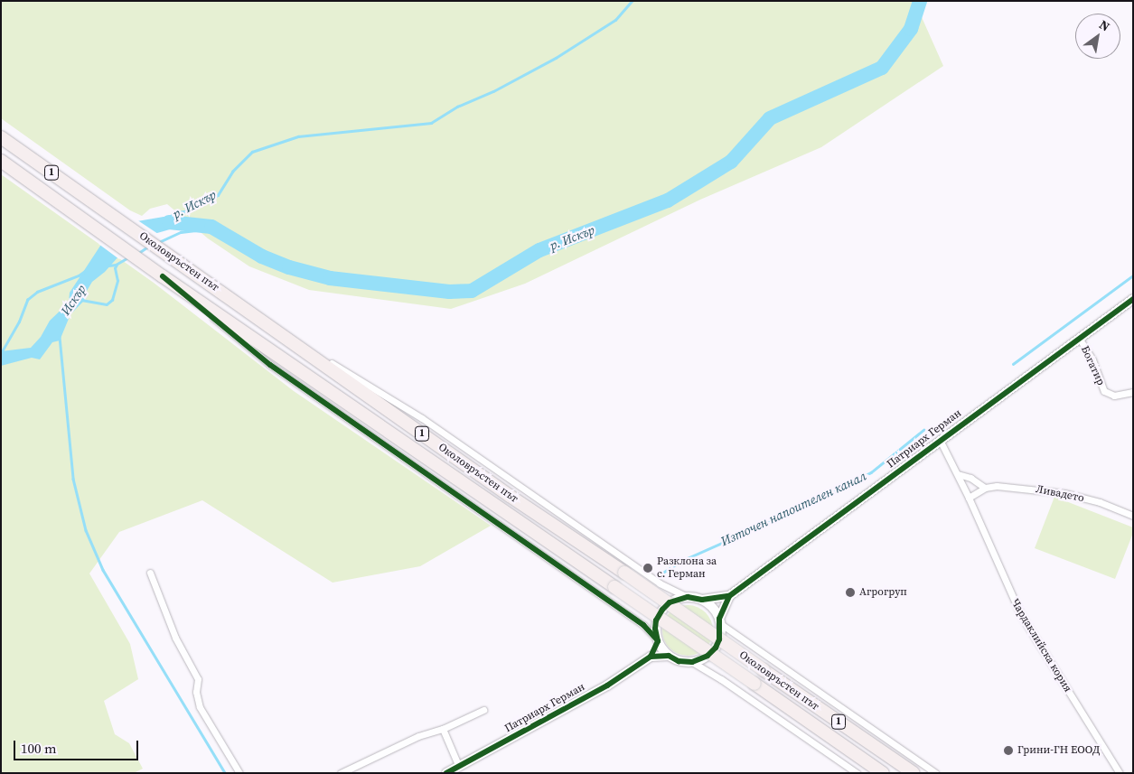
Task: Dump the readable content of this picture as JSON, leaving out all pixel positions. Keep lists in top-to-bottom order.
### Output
{
  "streets": {
    "highway": ["1", "Околовръстен път"],
    "street": [
      "Богатир",
      "Патриарх Герман",
      "Ливадето",
      "Чардаклийска кория"
    ]
  },
  "crossings": [
    ["Богатир", "Патриарх Герман"],
    ["Патриарх Герман", "Чардаклийска кория"],
    ["Ливадето", "Чардаклийска кория"]
  ],
  "water": ["р. Искър", "Искър", "Източен напоителен канал"],
  "places": ["Разклона за с. Герман", "Агрогруп", "Грини-ГН ЕООД"],
  "scale_bar": "100 m",
  "north": "top right"
}
